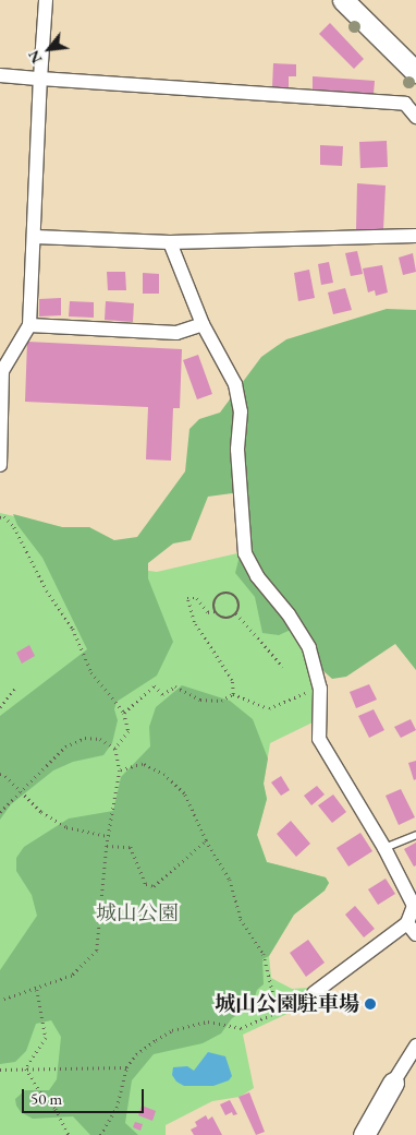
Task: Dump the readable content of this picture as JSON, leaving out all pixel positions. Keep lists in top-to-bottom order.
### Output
{
  "parks": ["城山公園"],
  "places": ["城山公園駐車場"],
  "scale_bar": "50 m",
  "north": "bottom left"
}
